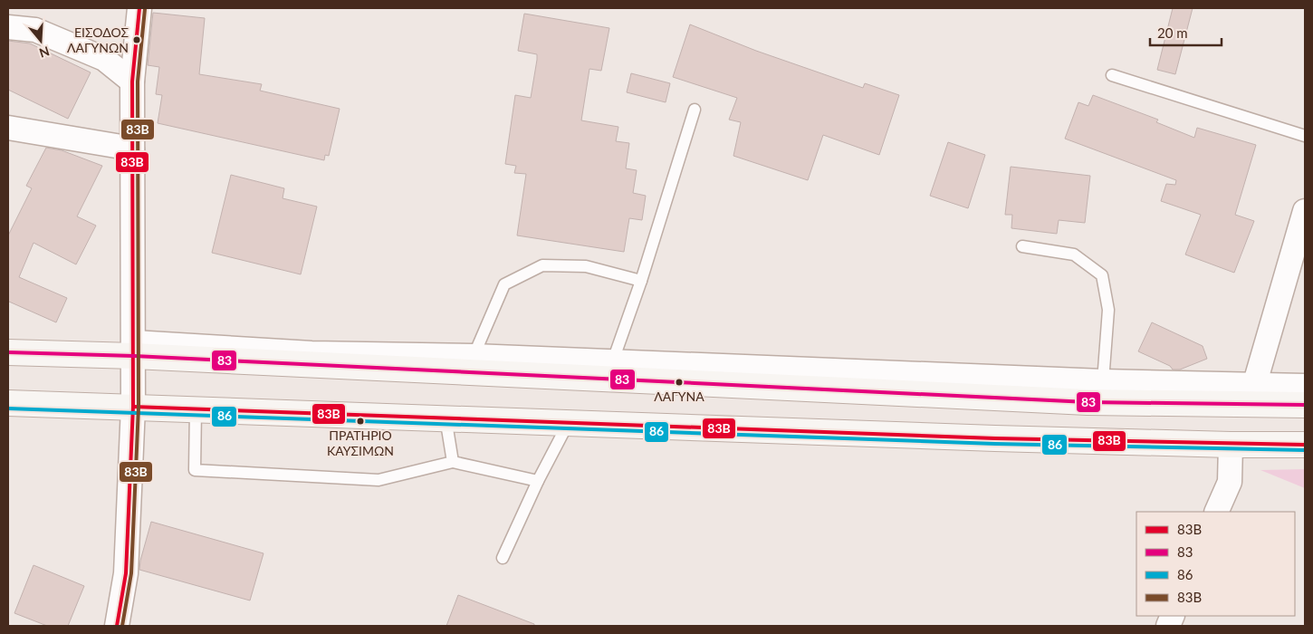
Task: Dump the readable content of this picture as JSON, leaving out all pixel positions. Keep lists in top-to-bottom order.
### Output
{
  "places": ["ΕΙΣΟΔΟΣ ΛΑΓΥΝΩΝ", "ΛΑΓΥΝΑ", "ΠΡΑΤΗΡΙΟ ΚΑΥΣΙΜΩΝ"],
  "lines": [
    "transit line 83B",
    "transit line 83Β",
    "transit line 83",
    "transit line 86"
  ],
  "legend": [
    "83B",
    "83",
    "86",
    "83Β"
  ],
  "scale_bar": "20 m",
  "north": "bottom"
}
